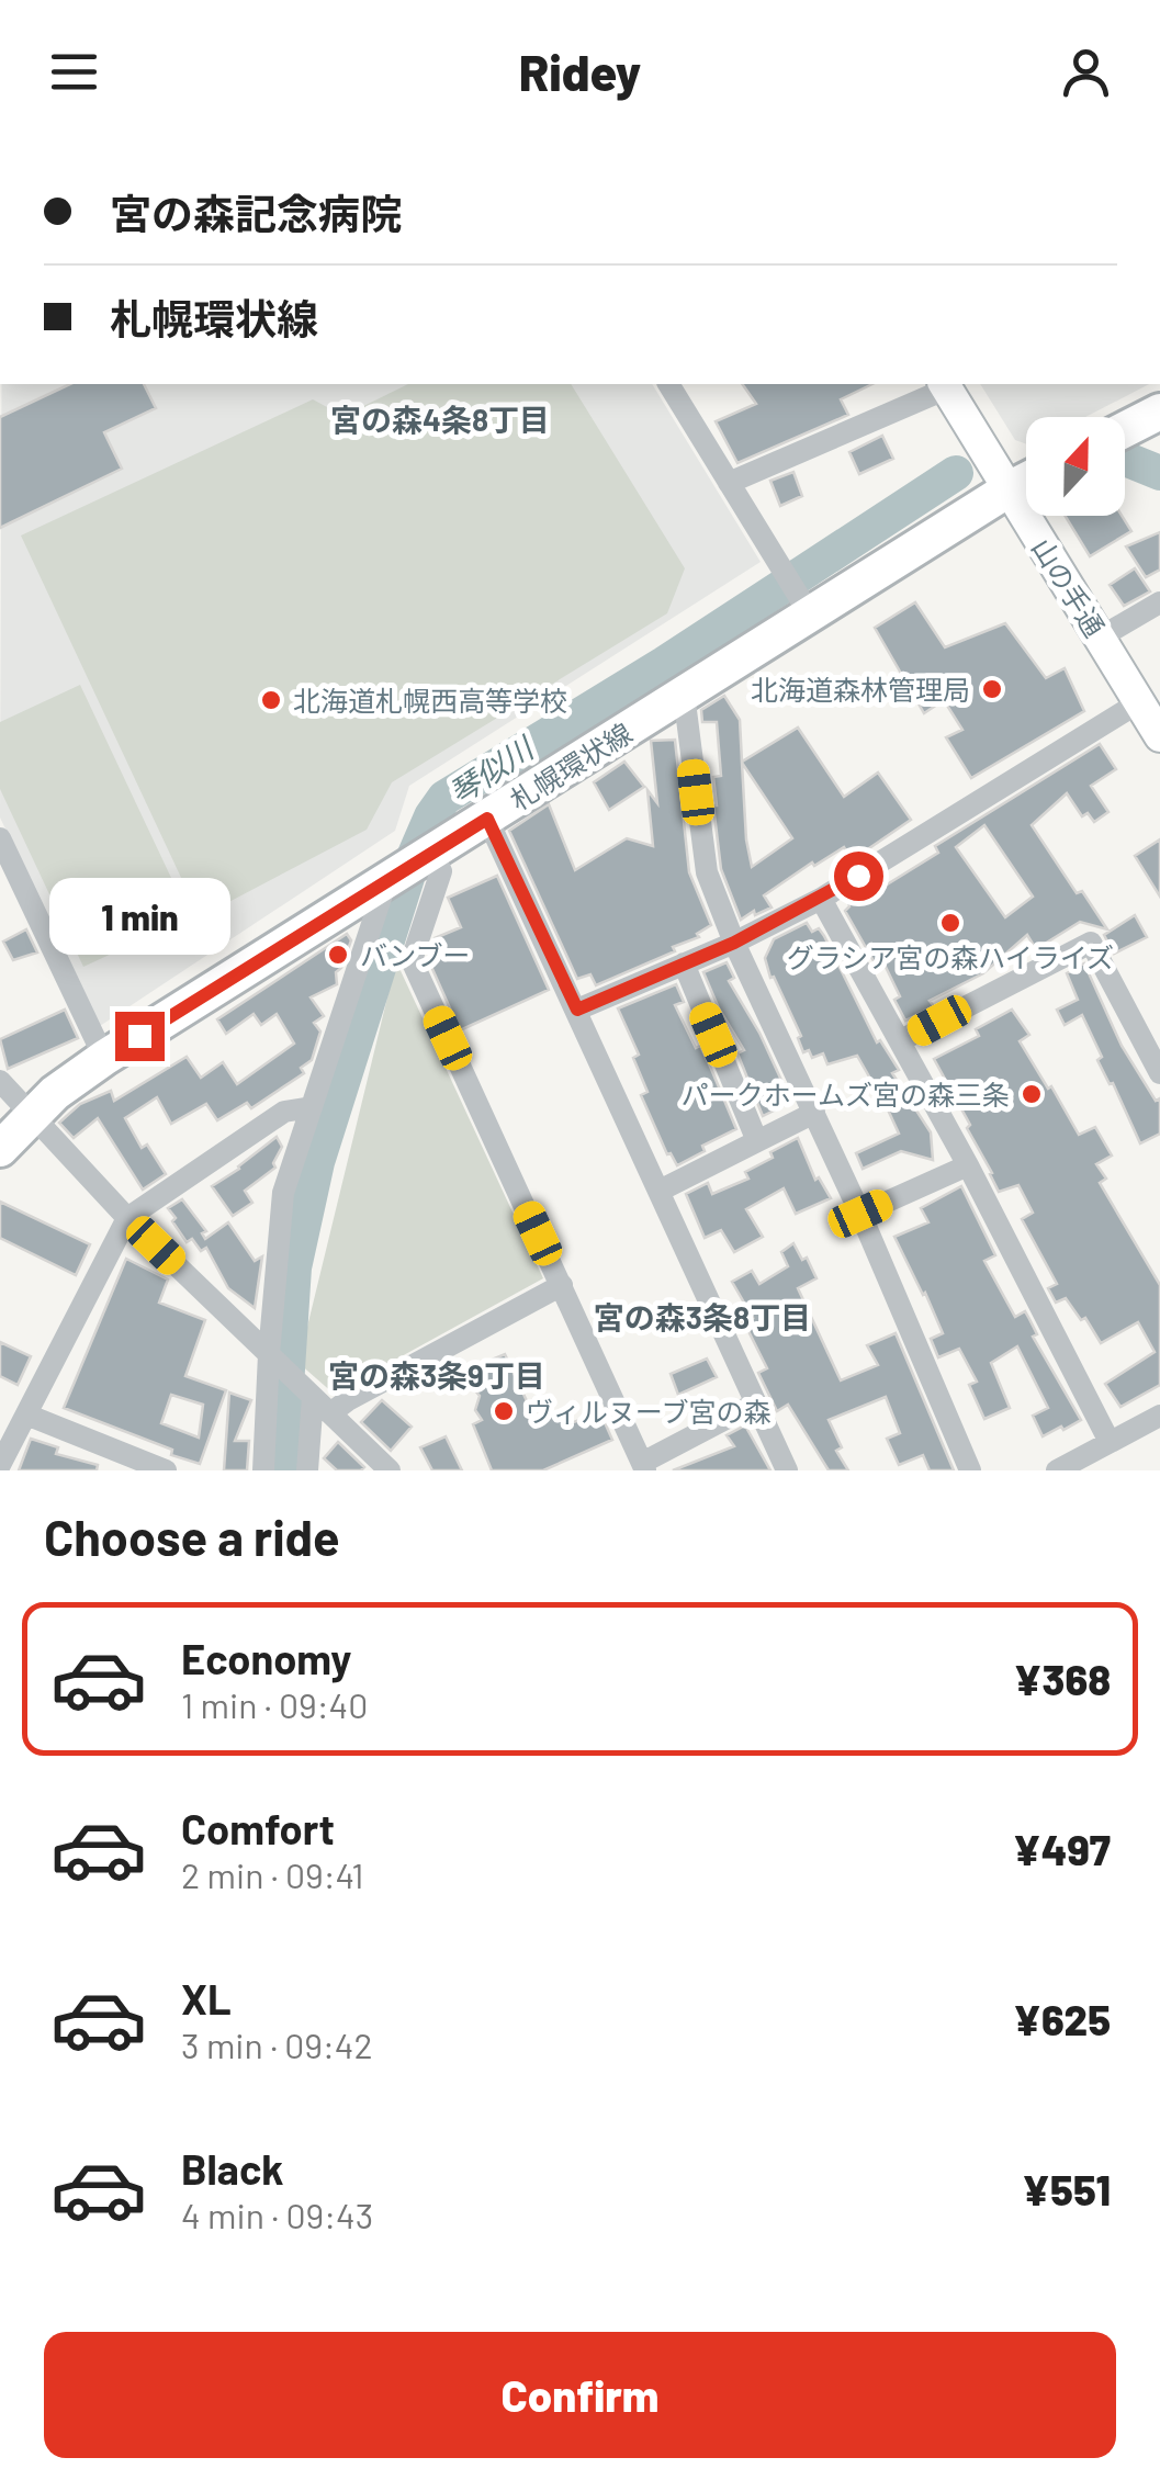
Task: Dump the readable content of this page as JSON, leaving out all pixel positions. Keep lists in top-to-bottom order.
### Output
{
  "streets": {
    "main road": ["山の手通", "札幌環状線"]
  },
  "crossings": [
    ["山の手通", "札幌環状線"]
  ],
  "districts": ["宮の森4条8丁目", "宮の森3条8丁目", "宮の森3条9丁目"],
  "water": ["琴似川"],
  "places": [
    "北海道森林管理局",
    "北海道札幌西高等学校",
    "グラシア宮の森ハイライズ",
    "バンブー",
    "パークホームズ宮の森三条",
    "ヴィルヌーブ宮の森"
  ],
  "north": "top",
  "page": {
    "header": "Ridey",
    "banner": ["宮の森記念病院", "札幌環状線"],
    "bubble": "1 min",
    "heading": "Choose a ride",
    "list": [
      {
        "name": "Economy",
        "note": "1 min · 09:40",
        "value": "¥368"
      },
      {
        "name": "Comfort",
        "note": "2 min · 09:41",
        "value": "¥497"
      },
      {
        "name": "XL",
        "note": "3 min · 09:42",
        "value": "¥625"
      },
      {
        "name": "Black",
        "note": "4 min · 09:43",
        "value": "¥551"
      }
    ],
    "buttons": "Confirm"
  }
}
